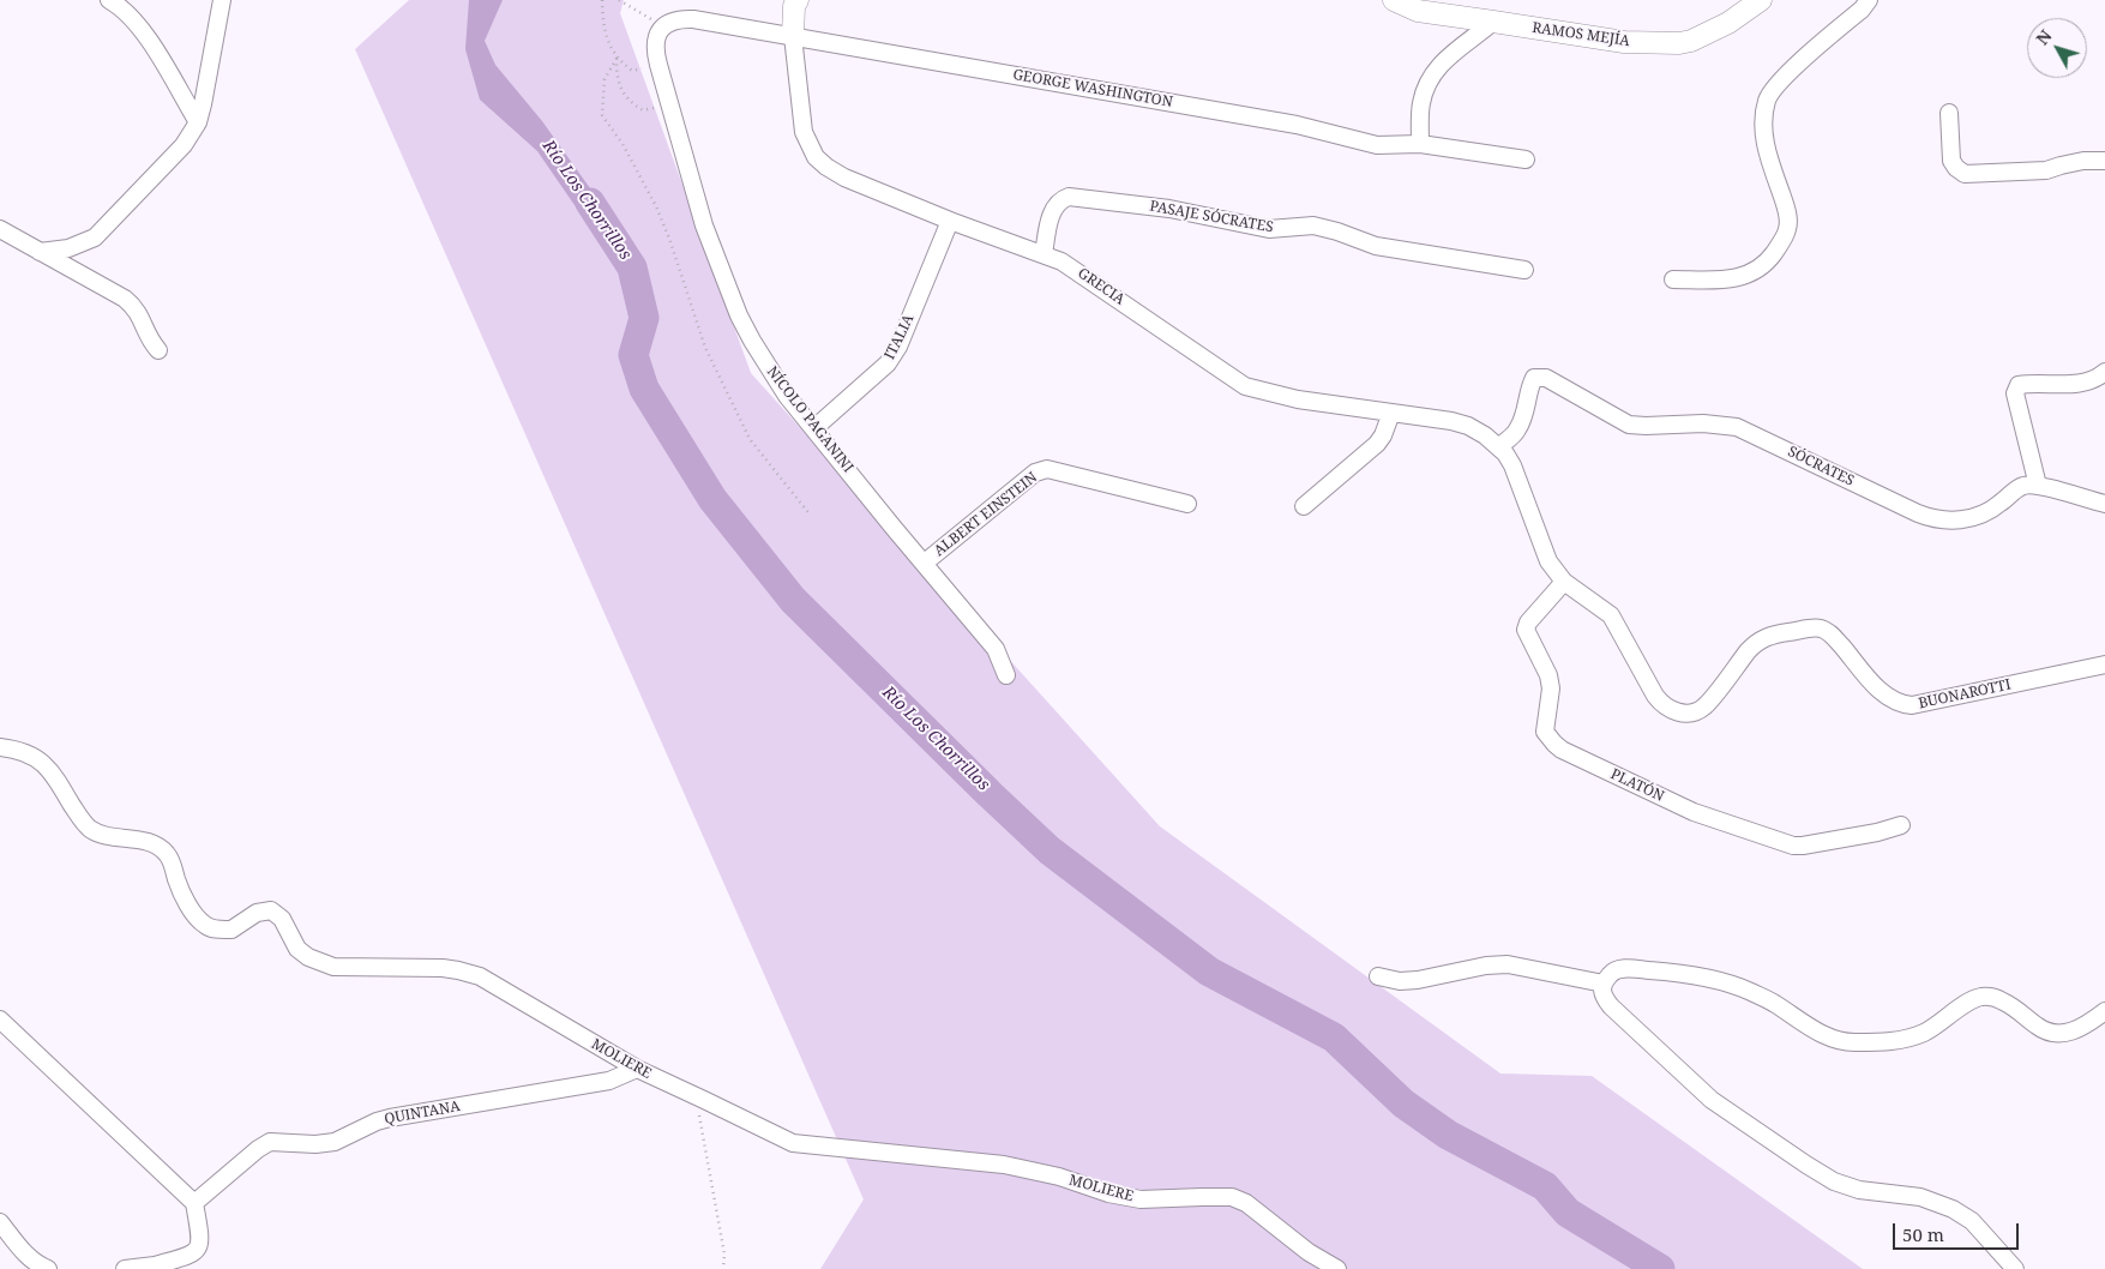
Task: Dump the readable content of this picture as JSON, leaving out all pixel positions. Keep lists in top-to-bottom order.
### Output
{
  "streets": {
    "street": [
      "RAMOS MEJÍA",
      "GEORGE WASHINGTON",
      "PASAJE SÓCRATES",
      "GRECIA",
      "ITALIA",
      "NÍCOLO PAGANINI",
      "SÓCRATES",
      "ALBERT EINSTEIN",
      "BUONAROTTI",
      "PLATÓN",
      "MOLIERE",
      "QUINTANA"
    ]
  },
  "crossings": [
    ["GEORGE WASHINGTON", "GRECIA"],
    ["GEORGE WASHINGTON", "NÍCOLO PAGANINI"],
    ["PASAJE SÓCRATES", "GRECIA"],
    ["GRECIA", "ITALIA"],
    ["GRECIA", "SÓCRATES"],
    ["GRECIA", "BUONAROTTI"],
    ["ITALIA", "NÍCOLO PAGANINI"],
    ["NÍCOLO PAGANINI", "ALBERT EINSTEIN"],
    ["SÓCRATES", "BUONAROTTI"],
    ["BUONAROTTI", "PLATÓN"],
    ["MOLIERE", "QUINTANA"]
  ],
  "water": ["Río Los Chorrillos"],
  "scale_bar": "50 m",
  "north": "top left"
}
